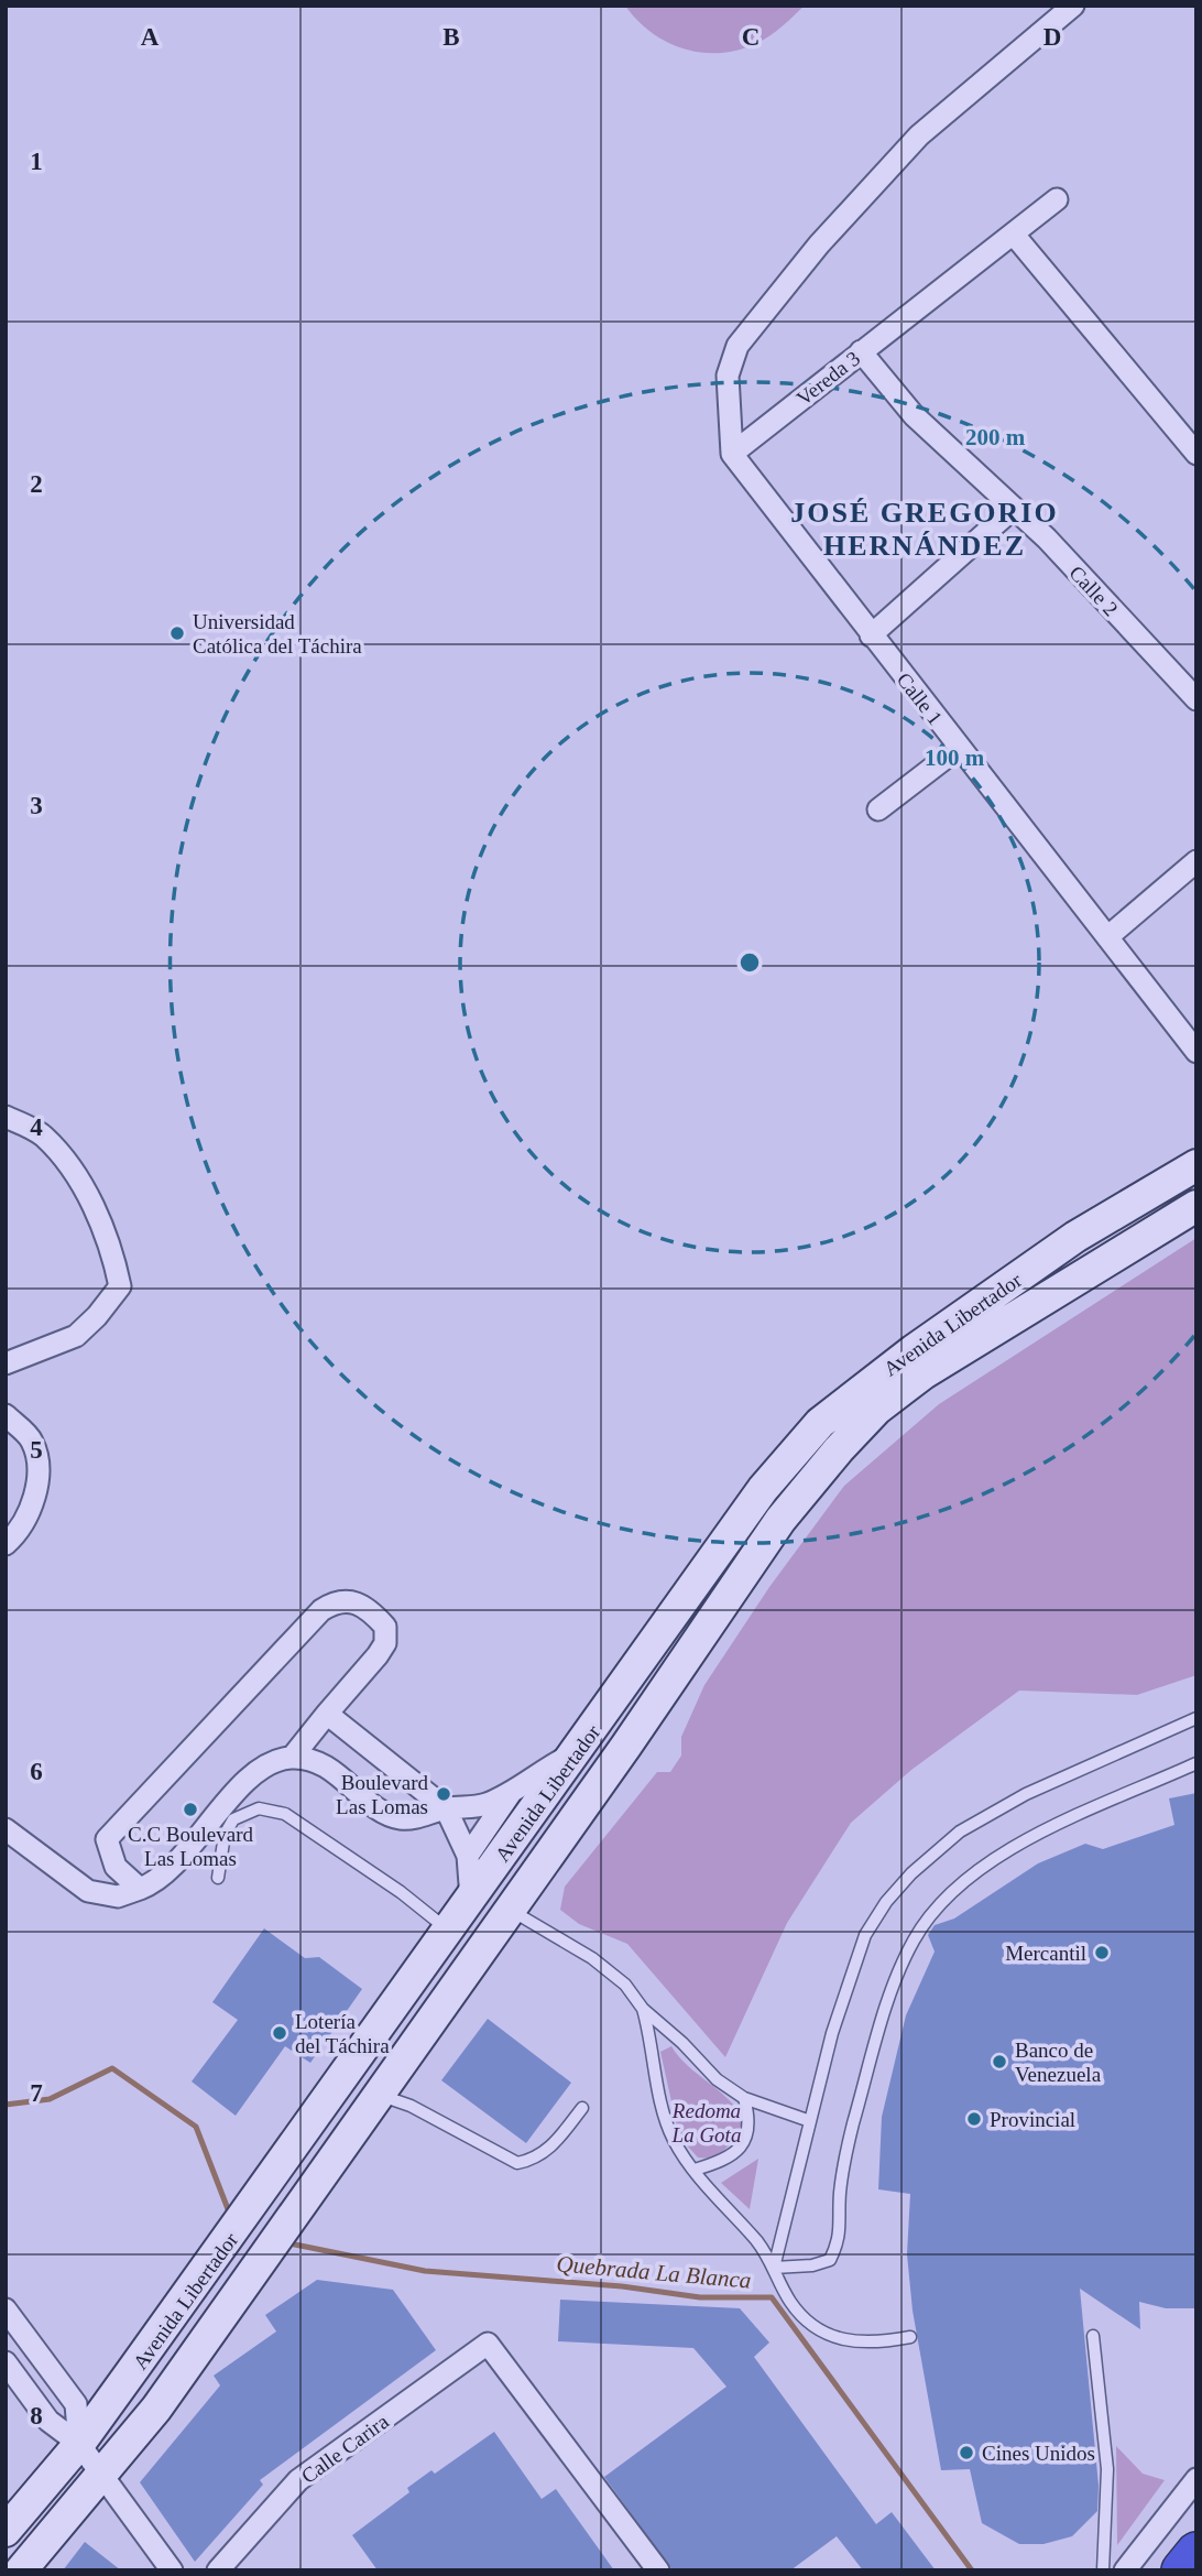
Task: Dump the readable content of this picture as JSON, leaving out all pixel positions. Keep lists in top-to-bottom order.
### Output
{
  "streets": {
    "main road": ["Avenida Libertador"],
    "street": [
      "Vereda 3",
      "Calle 2",
      "Calle 1",
      "Calle Carira"
    ]
  },
  "crossings": [
    ["Vereda 3", "Calle 2"],
    ["Vereda 3", "Calle 1"]
  ],
  "districts": ["JOSÉ GREGORIO HERNÁNDEZ"],
  "water": ["Quebrada La Blanca"],
  "parks": ["Redoma La Gota"],
  "places": [
    "Universidad Católica del Táchira",
    "Boulevard Las Lomas",
    "C.C Boulevard Las Lomas",
    "Mercantil",
    "Lotería del Táchira",
    "Banco de Venezuela",
    "Provincial",
    "Cines Unidos"
  ],
  "grid": {
    "columns": [
      "A",
      "B",
      "C",
      "D"
    ],
    "rows": [
      "1",
      "2",
      "3",
      "4",
      "5",
      "6",
      "7",
      "8"
    ]
  },
  "rings": ["200 m", "100 m"]
}
